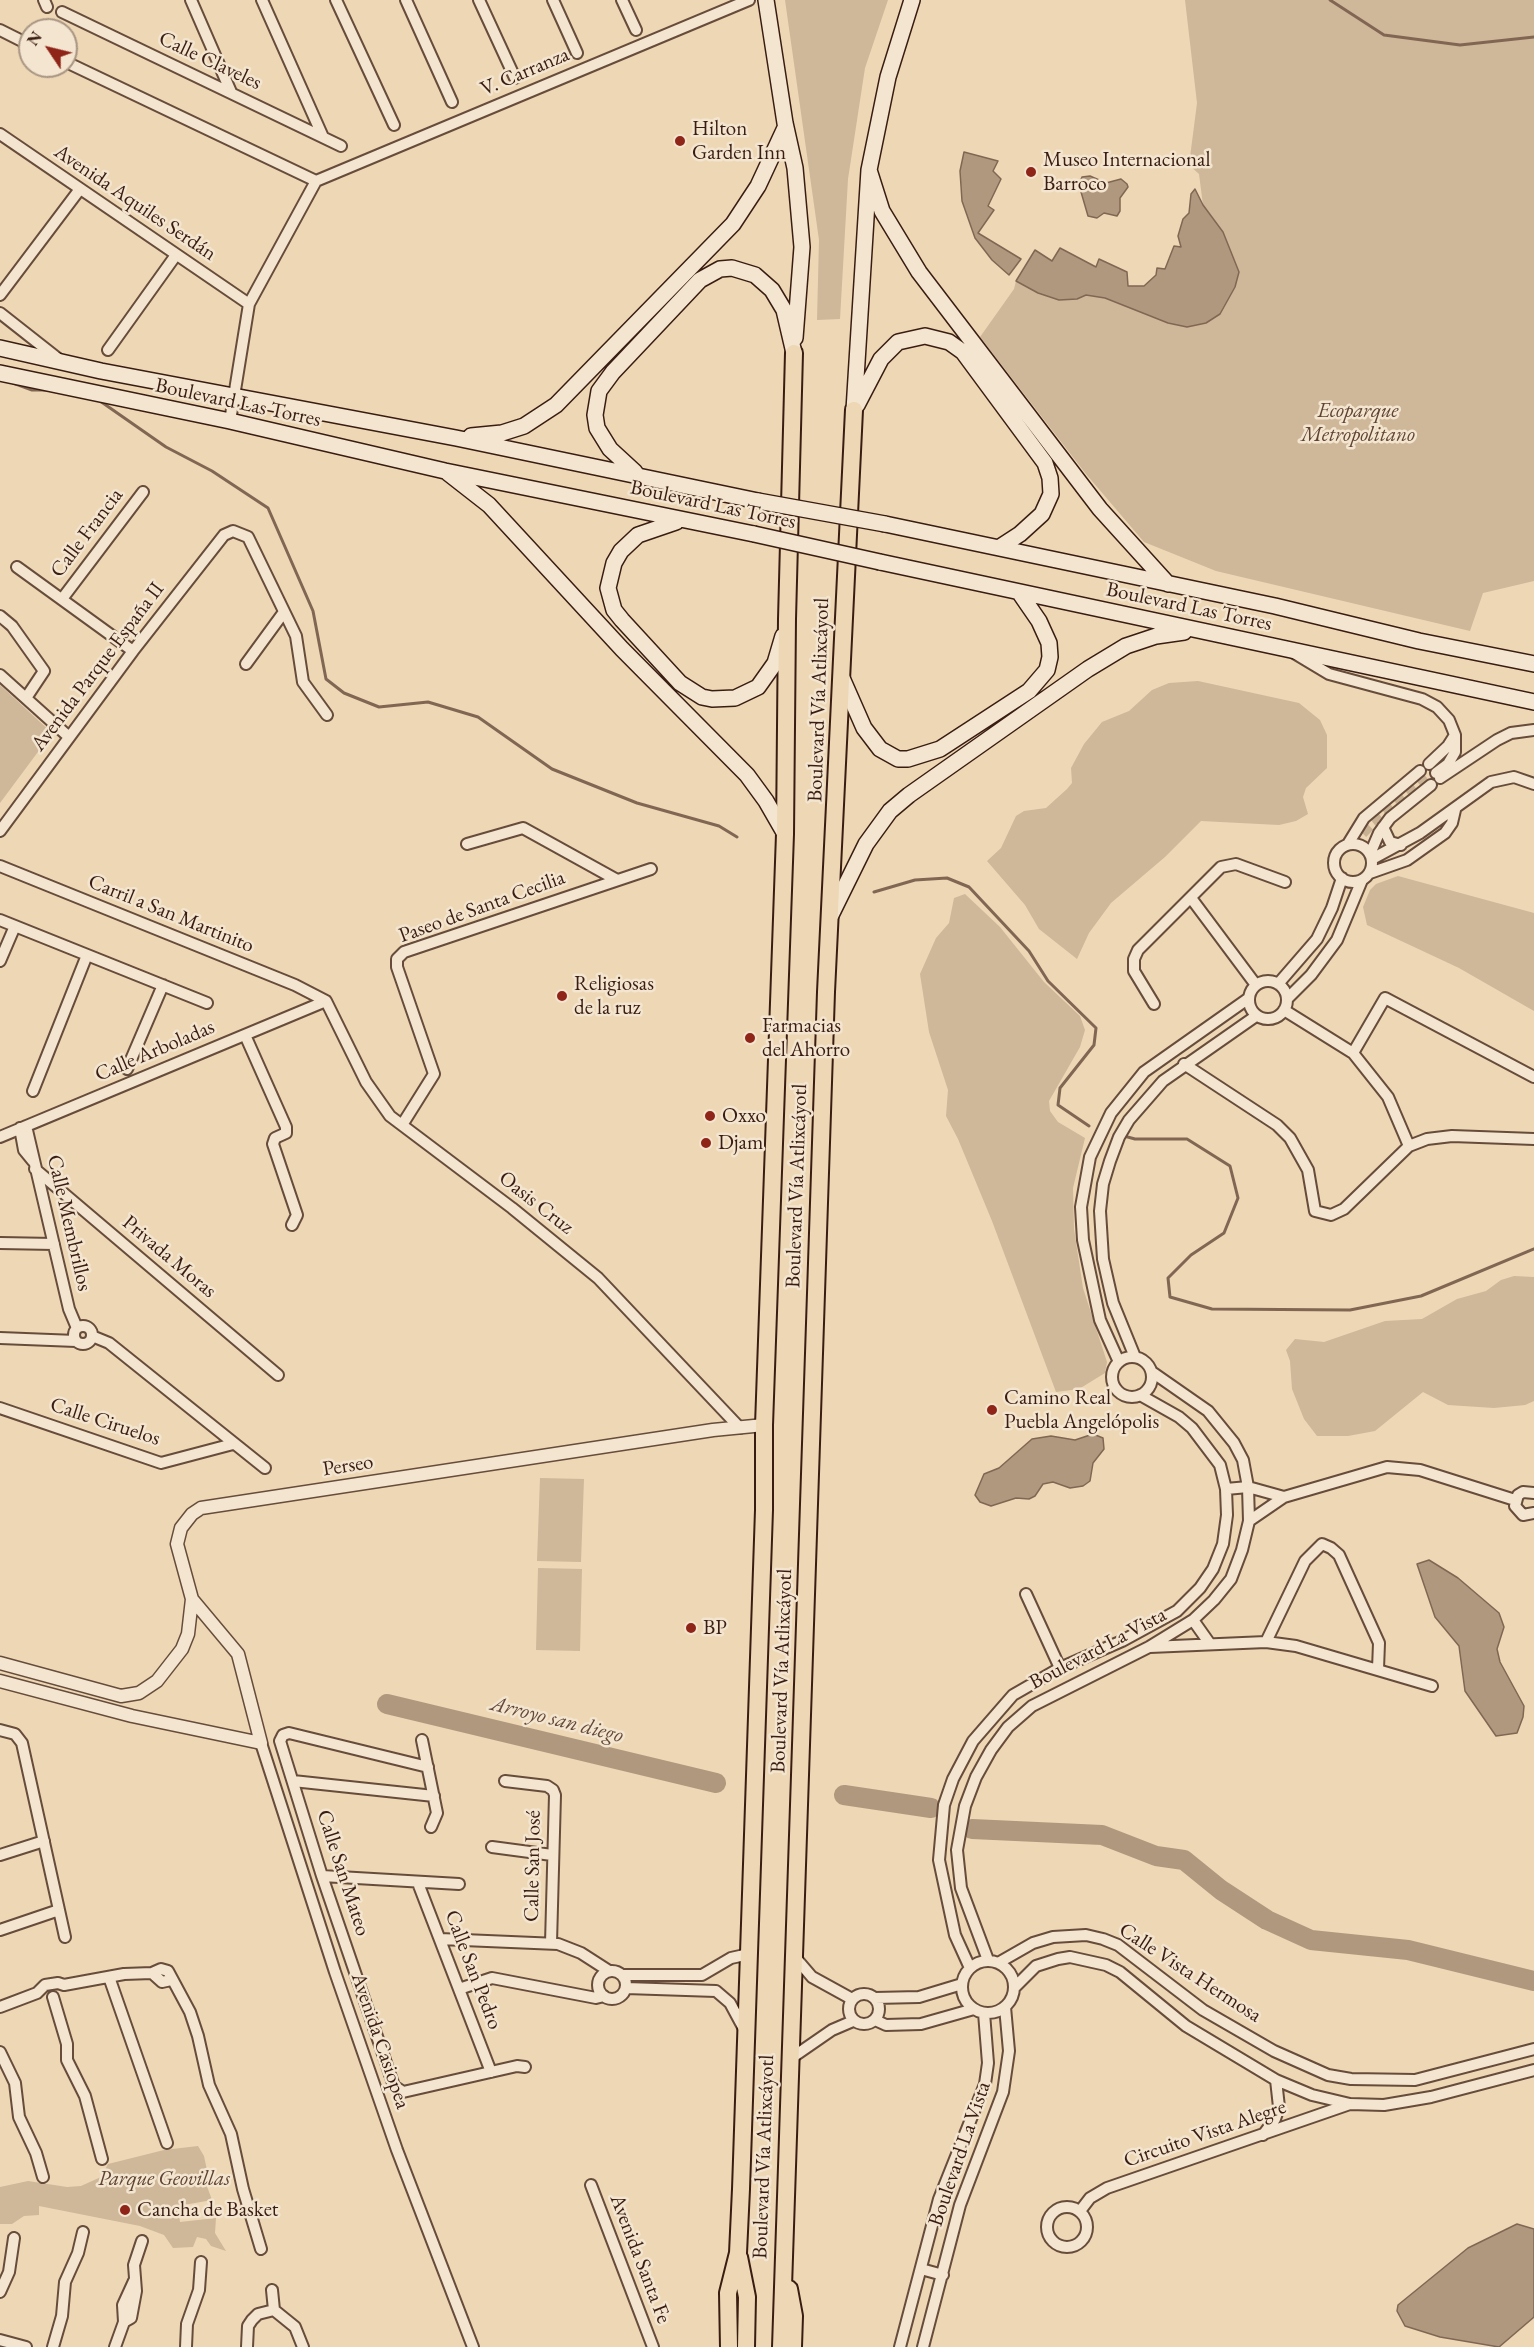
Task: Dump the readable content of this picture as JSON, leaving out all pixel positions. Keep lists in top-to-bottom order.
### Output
{
  "streets": {
    "main road": ["Boulevard Las Torres", "Boulevard Vía Atlixcáyotl"],
    "street": [
      "Calle Claveles",
      "V. Carranza",
      "Avenida Aquiles Serdán",
      "Calle Francia",
      "Avenida Parque España II",
      "Paseo de Santa Cecilia",
      "Carril a San Martinito",
      "Calle Arboladas",
      "Oasis Cruz",
      "Calle Membrillos",
      "Privada Moras",
      "Calle Ciruelos",
      "Perseo",
      "Boulevard La Vista",
      "Calle San José",
      "Calle San Mateo",
      "Calle San Pedro",
      "Calle Vista Hermosa",
      "Avenida Casiopea",
      "Circuito Vista Alegre",
      "Avenida Santa Fe"
    ]
  },
  "crossings": [
    ["Boulevard Vía Atlixcáyotl", "Perseo"],
    ["Paseo de Santa Cecilia", "Oasis Cruz"],
    ["Carril a San Martinito", "Calle Arboladas"],
    ["Carril a San Martinito", "Oasis Cruz"],
    ["Calle Arboladas", "Oasis Cruz"],
    ["Calle Arboladas", "Calle Membrillos"],
    ["Oasis Cruz", "Perseo"],
    ["Calle Membrillos", "Privada Moras"],
    ["Perseo", "Avenida Casiopea"],
    ["Boulevard La Vista", "Calle Vista Hermosa"],
    ["Calle San Mateo", "Calle San Pedro"],
    ["Calle Vista Hermosa", "Circuito Vista Alegre"]
  ],
  "water": ["Arroyo san diego"],
  "parks": ["Ecoparque Metropolitano", "Parque Geovillas"],
  "places": [
    "Hilton Garden Inn",
    "Museo Internacional Barroco",
    "Religiosas de la ruz",
    "Farmacias del Ahorro",
    "Oxxo",
    "Djam",
    "Camino Real Puebla Angelópolis",
    "BP",
    "Cancha de Basket"
  ],
  "north": "top left"
}
